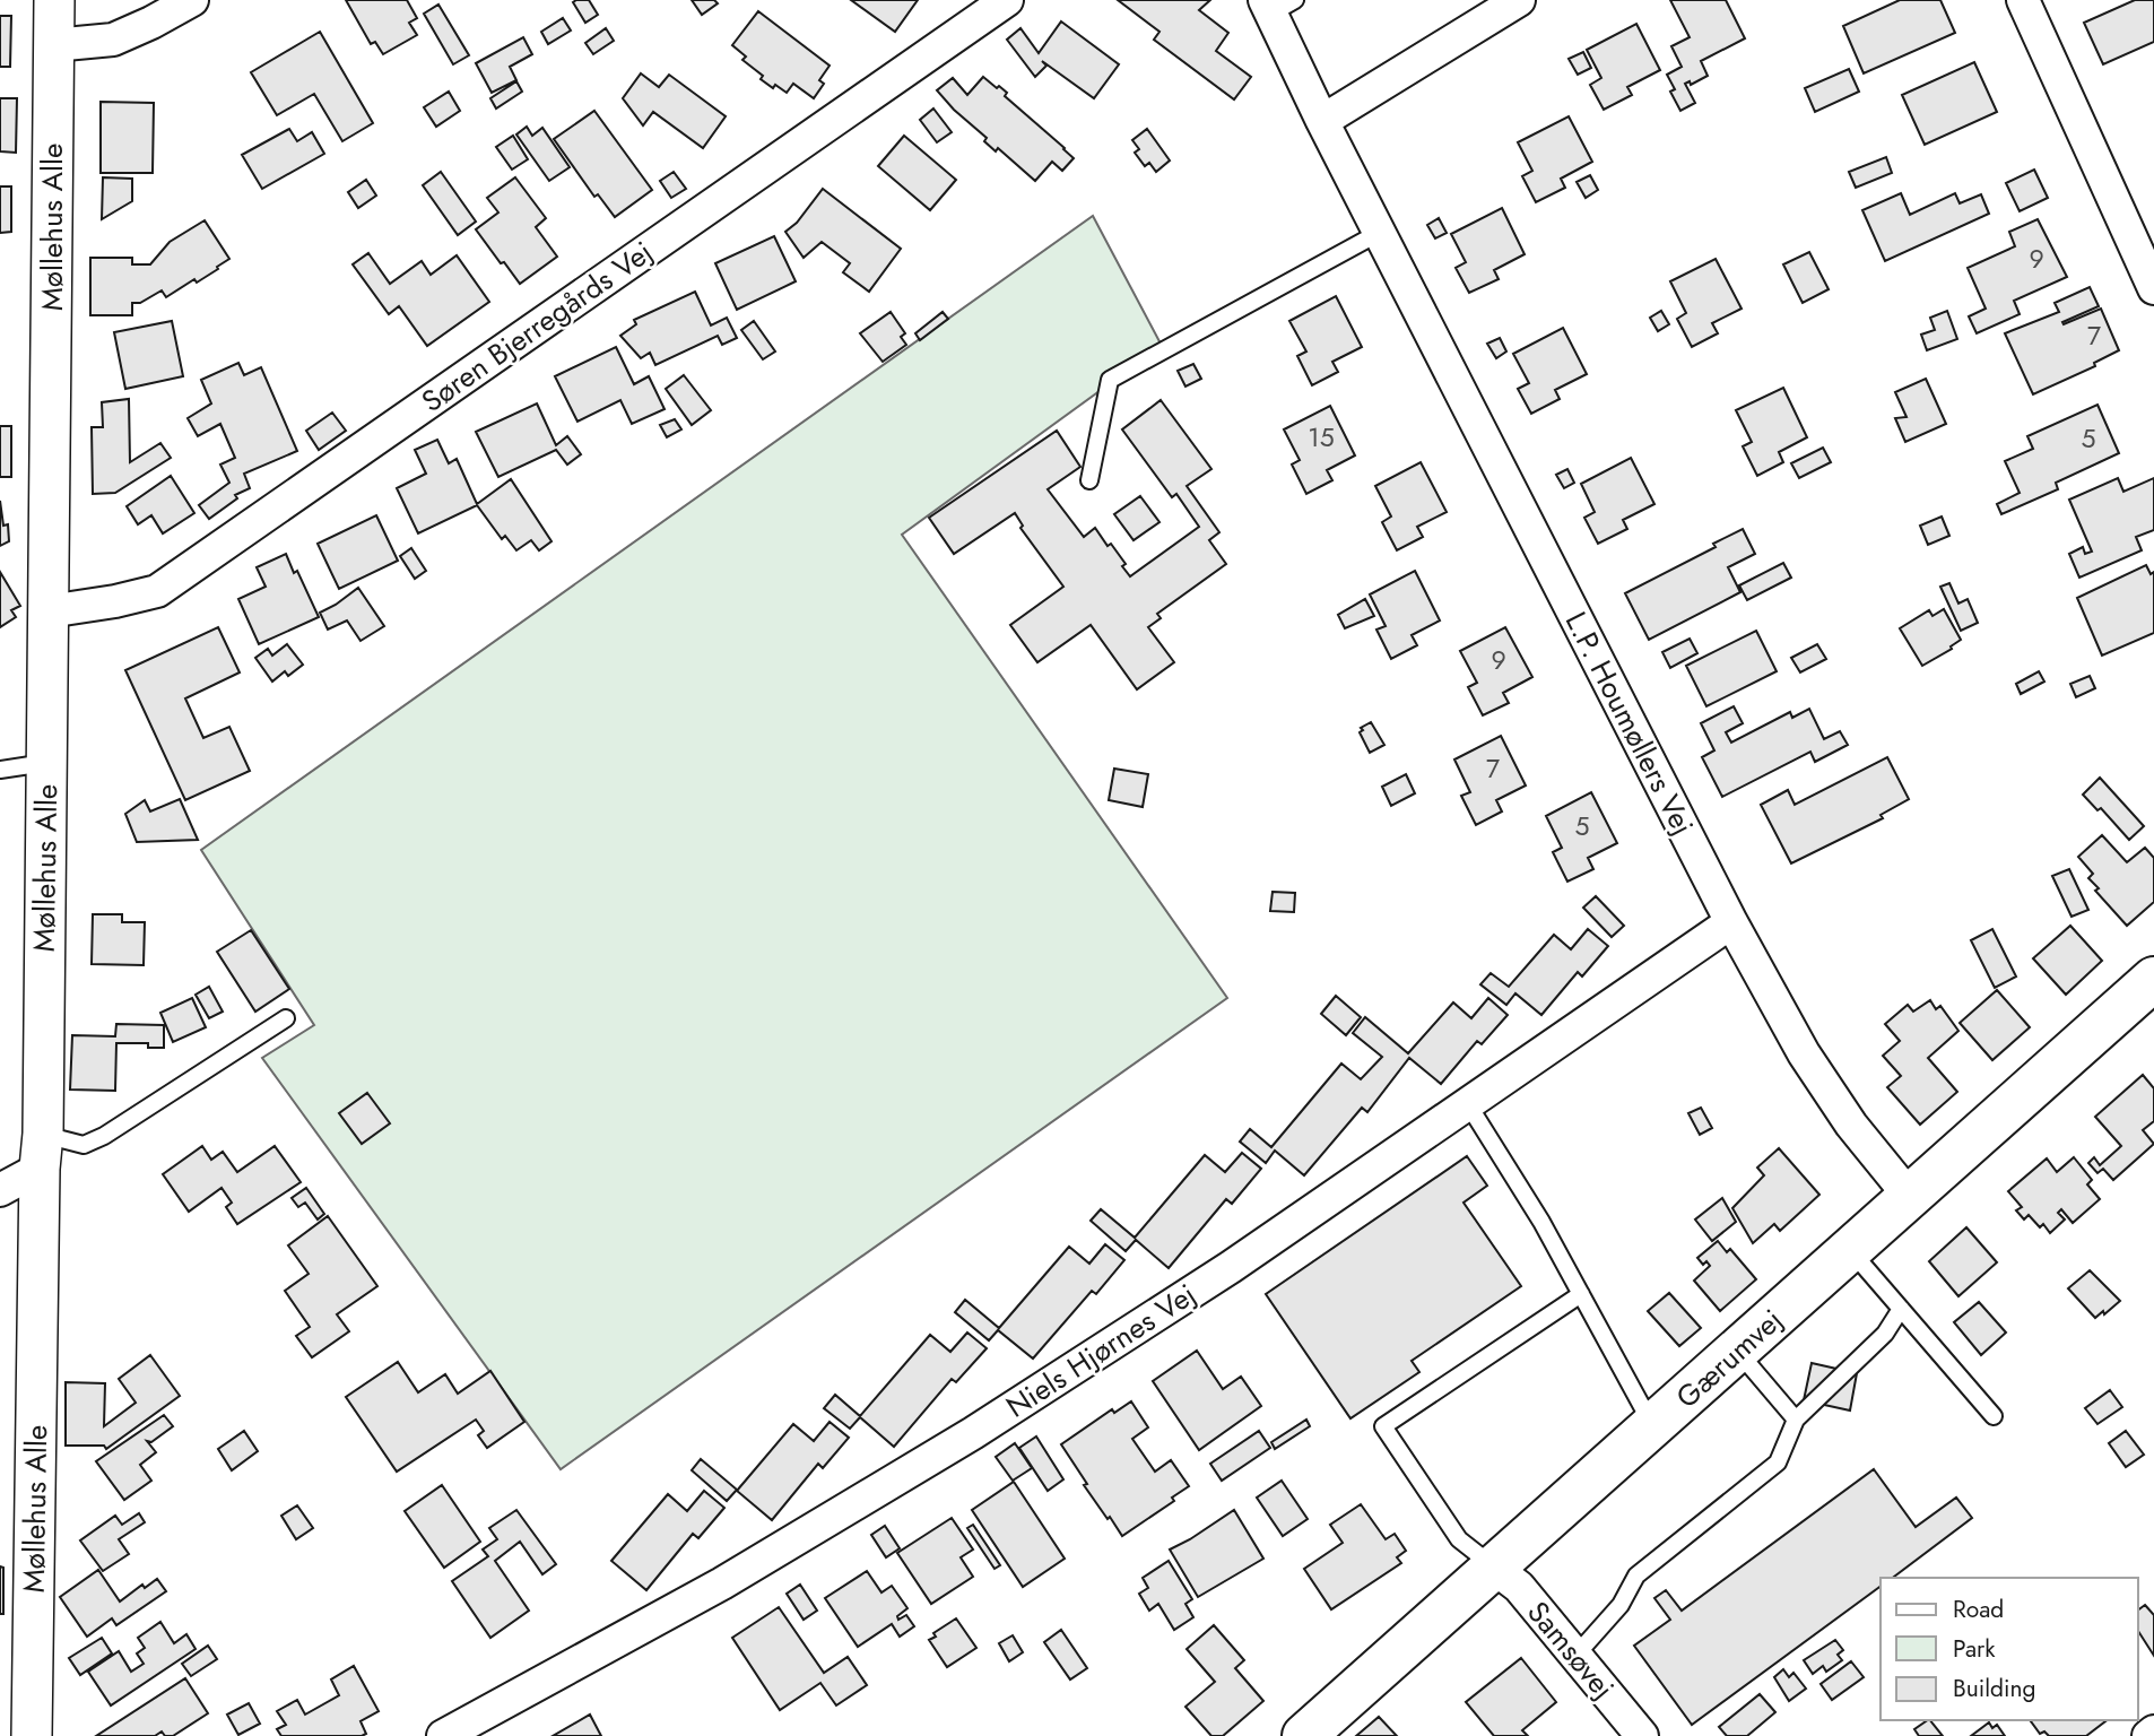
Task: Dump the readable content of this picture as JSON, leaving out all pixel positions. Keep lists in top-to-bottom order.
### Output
{
  "streets": {
    "main road": ["Gærumvej"],
    "street": [
      "Møllehus Alle",
      "Søren Bjerregårds Vej",
      "L.P. Houmøllers Vej",
      "Niels Hjørnes Vej",
      "Samsøvej"
    ]
  },
  "crossings": [
    ["Møllehus Alle", "Søren Bjerregårds Vej"],
    ["L.P. Houmøllers Vej", "Niels Hjørnes Vej"],
    ["L.P. Houmøllers Vej", "Gærumvej"],
    ["Gærumvej", "Samsøvej"]
  ],
  "house_numbers": [
    "9",
    "7",
    "15",
    "5",
    "9",
    "7",
    "5"
  ],
  "legend": ["Road", "Park", "Building"]
}
